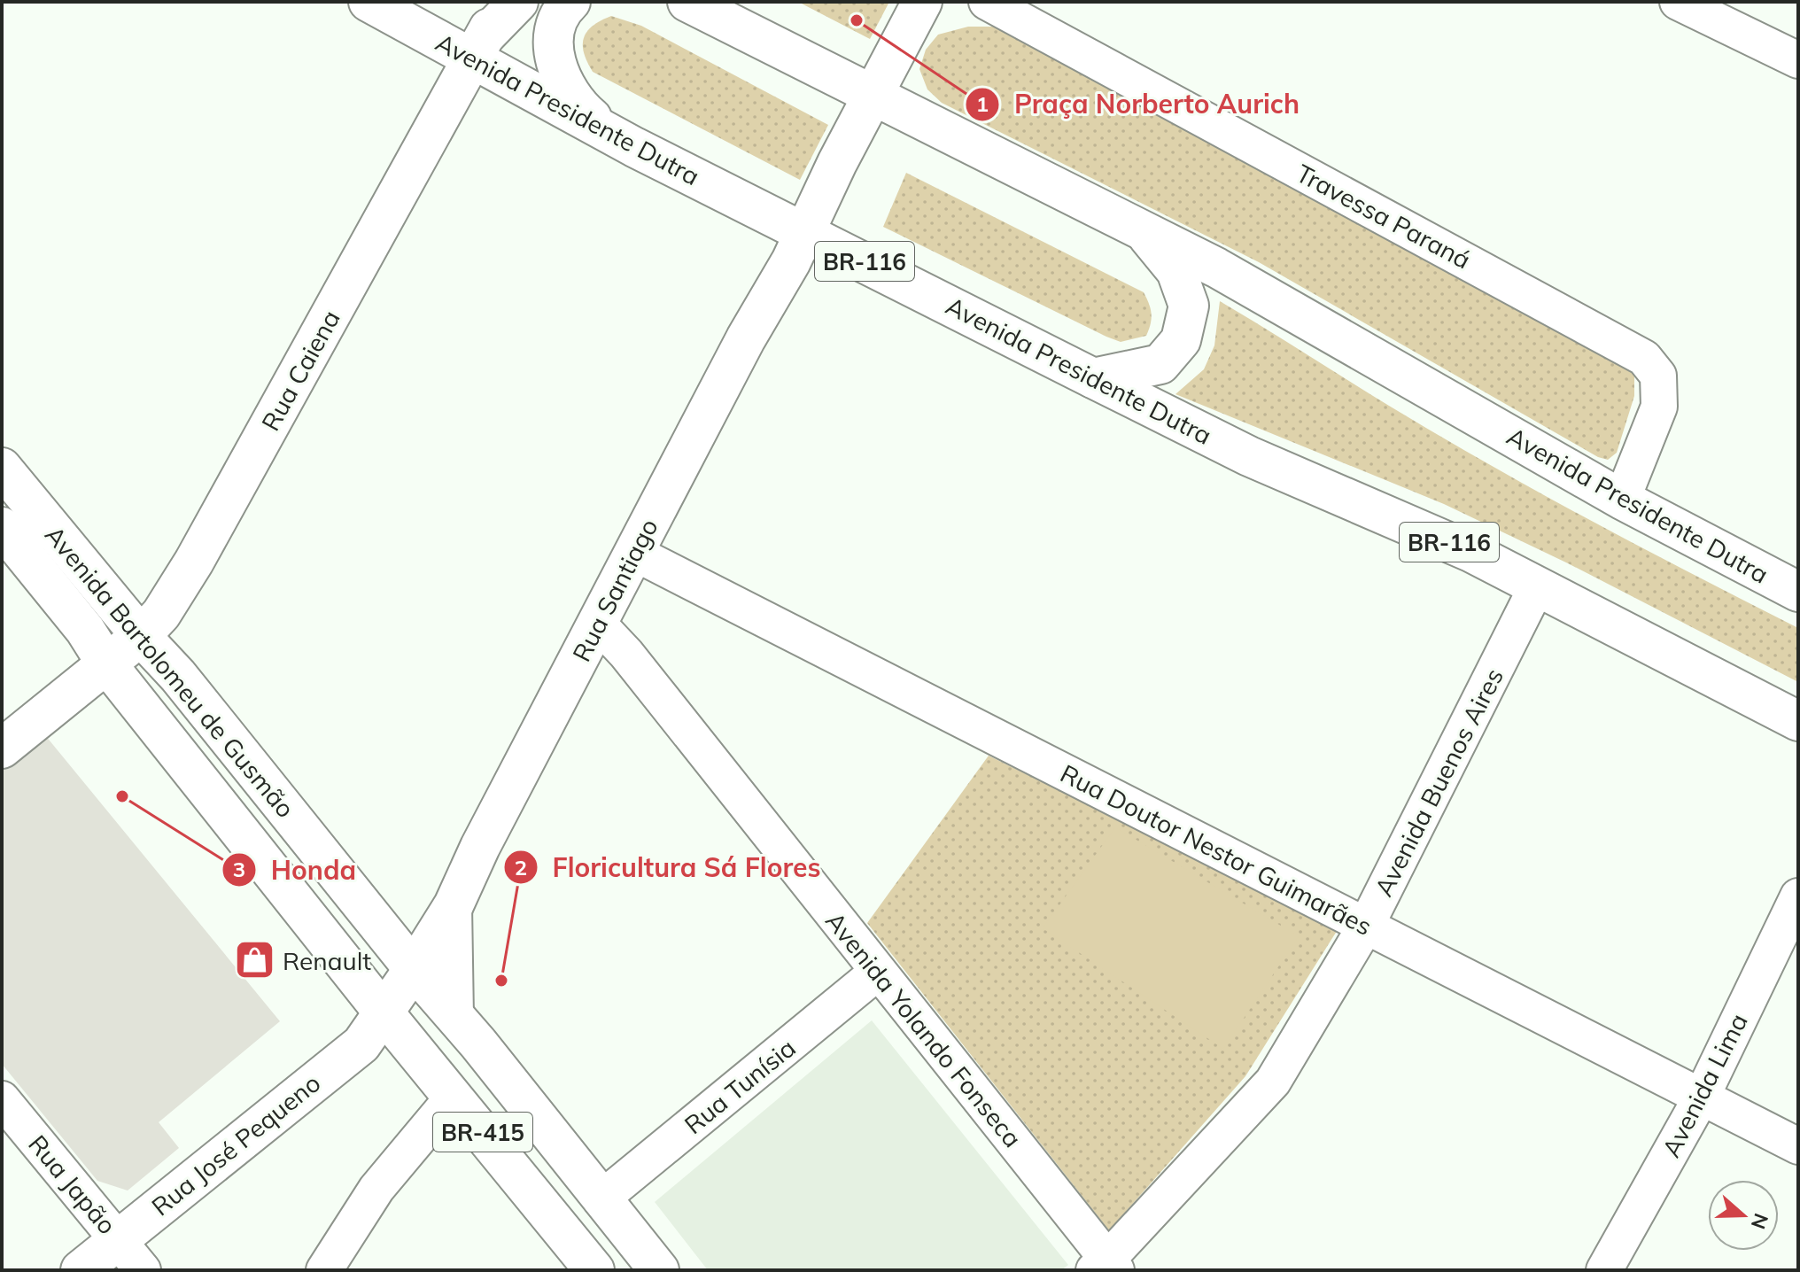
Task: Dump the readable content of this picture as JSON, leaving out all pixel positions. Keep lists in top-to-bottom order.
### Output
{
  "streets": {
    "main road": [
      "Avenida Presidente Dutra",
      "BR-116",
      "Rua Caiena",
      "Rua Santiago",
      "Avenida Bartolomeu de Gusmão",
      "BR-415",
      "Rua José Pequeno"
    ],
    "street": [
      "Travessa Paraná",
      "Avenida Buenos Aires",
      "Rua Doutor Nestor Guimarães",
      "Avenida Yolando Fonseca",
      "Avenida Lima",
      "Rua Tunísia",
      "Rua Japão"
    ]
  },
  "crossings": [
    ["Avenida Presidente Dutra", "Travessa Paraná"],
    ["Avenida Presidente Dutra", "Rua Caiena"],
    ["Avenida Presidente Dutra", "Rua Santiago"],
    ["Avenida Presidente Dutra", "Avenida Buenos Aires"],
    ["Rua Caiena", "Avenida Bartolomeu de Gusmão"],
    ["Rua Santiago", "Avenida Bartolomeu de Gusmão"],
    ["Rua Santiago", "Rua Doutor Nestor Guimarães"],
    ["Rua Santiago", "Avenida Yolando Fonseca"],
    ["Rua Santiago", "Rua José Pequeno"],
    ["Avenida Bartolomeu de Gusmão", "Rua Tunísia"],
    ["Avenida Bartolomeu de Gusmão", "Rua José Pequeno"],
    ["Avenida Buenos Aires", "Rua Doutor Nestor Guimarães"],
    ["Avenida Buenos Aires", "Avenida Yolando Fonseca"],
    ["Rua Doutor Nestor Guimarães", "Avenida Lima"],
    ["Avenida Yolando Fonseca", "Rua Tunísia"],
    ["Rua José Pequeno", "Rua Japão"]
  ],
  "places": {
    "other": ["Praça Norberto Aurich", "Honda", "Floricultura Sá Flores"],
    "shop": ["Renault"]
  },
  "north": "right"
}
